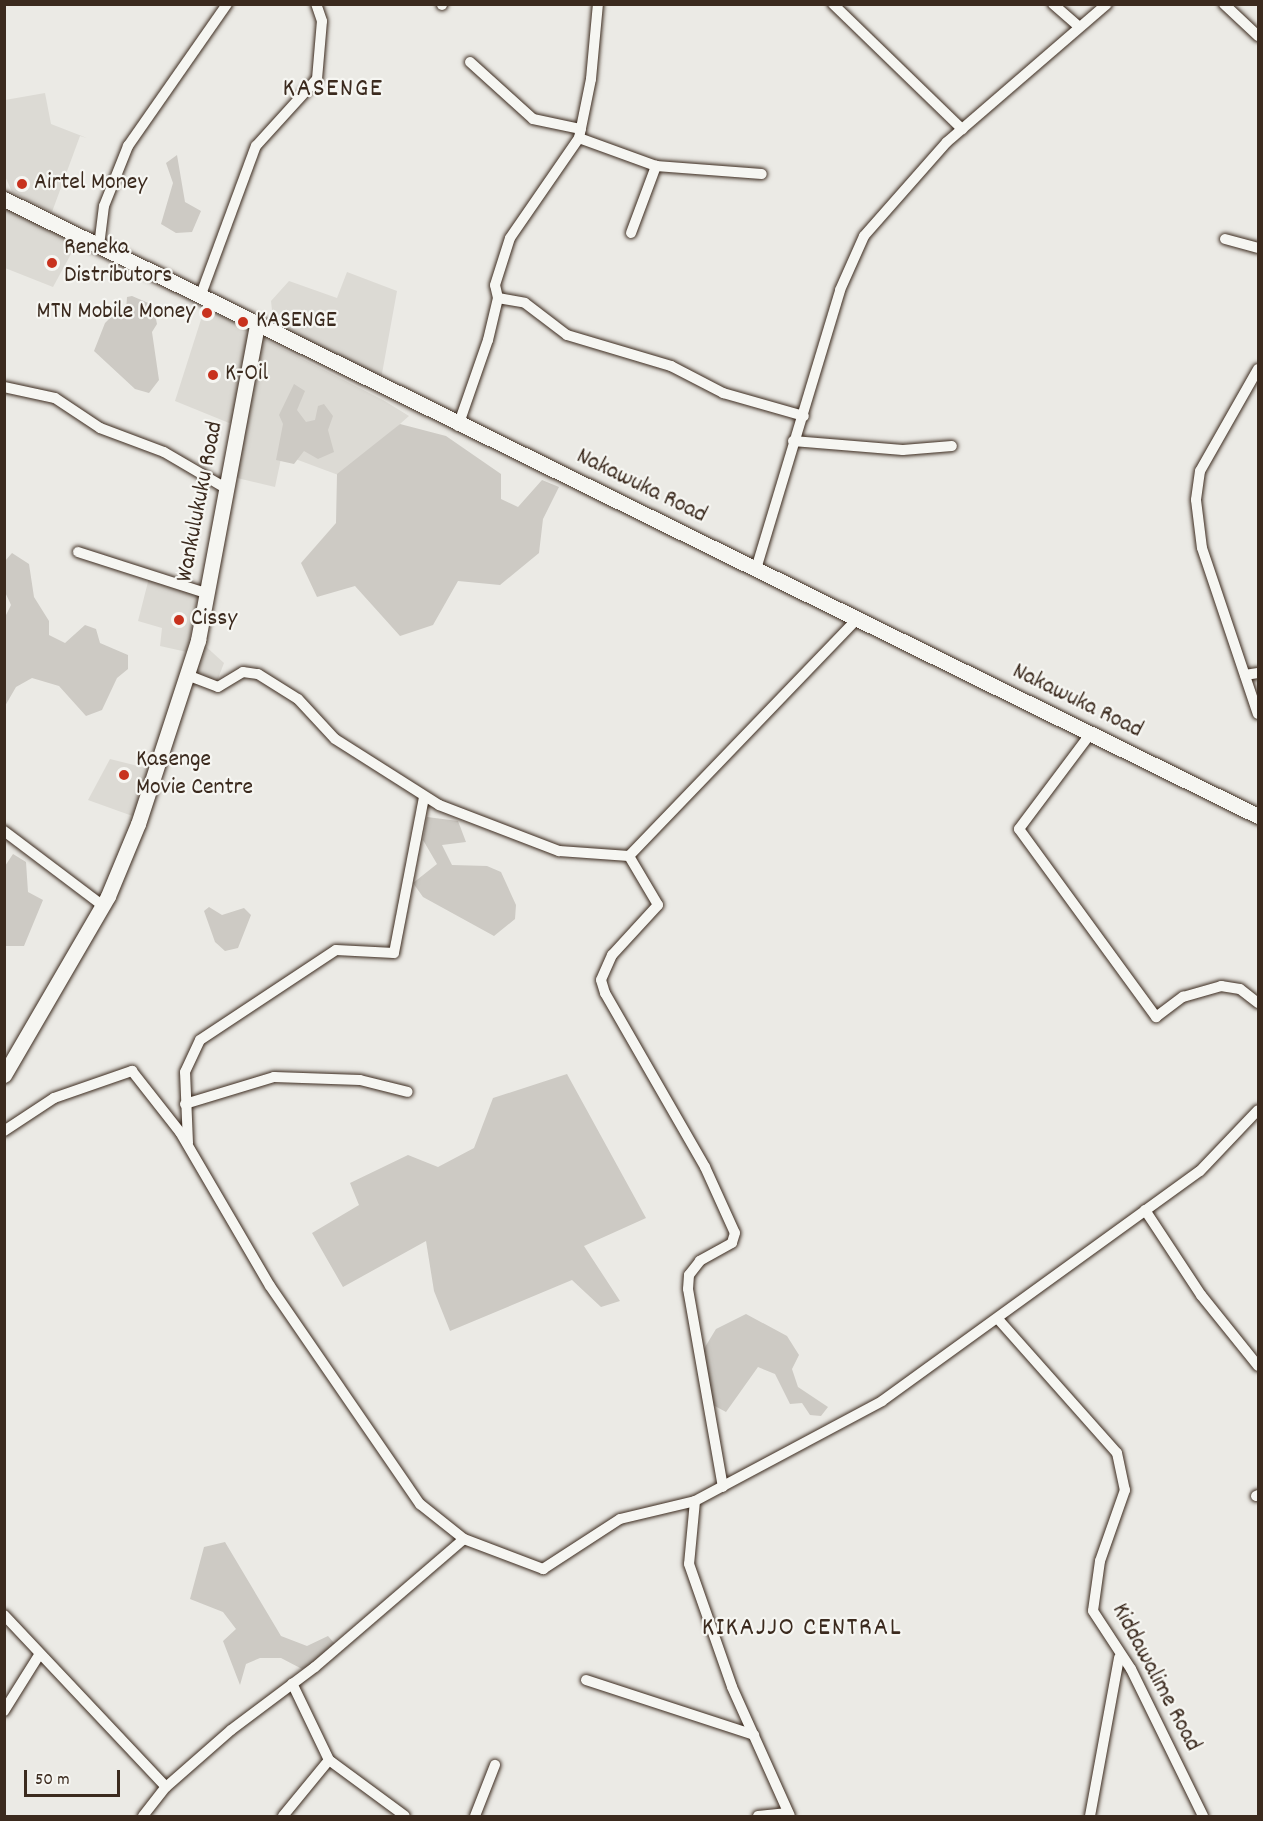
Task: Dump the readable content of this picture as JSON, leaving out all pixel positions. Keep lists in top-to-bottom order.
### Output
{
  "streets": {
    "main road": ["Nakawuka Road", "Wankulukuku Road"],
    "street": ["Kiddawalime Road"]
  },
  "crossings": [
    ["Nakawuka Road", "Wankulukuku Road"]
  ],
  "districts": ["KASENGE", "KIKAJJO CENTRAL"],
  "places": [
    "Airtel Money",
    "Reneka Distributors",
    "MTN Mobile Money",
    "KASENGE",
    "K-Oil",
    "Cissy",
    "Kasenge Movie Centre"
  ],
  "scale_bar": "50 m"
}
